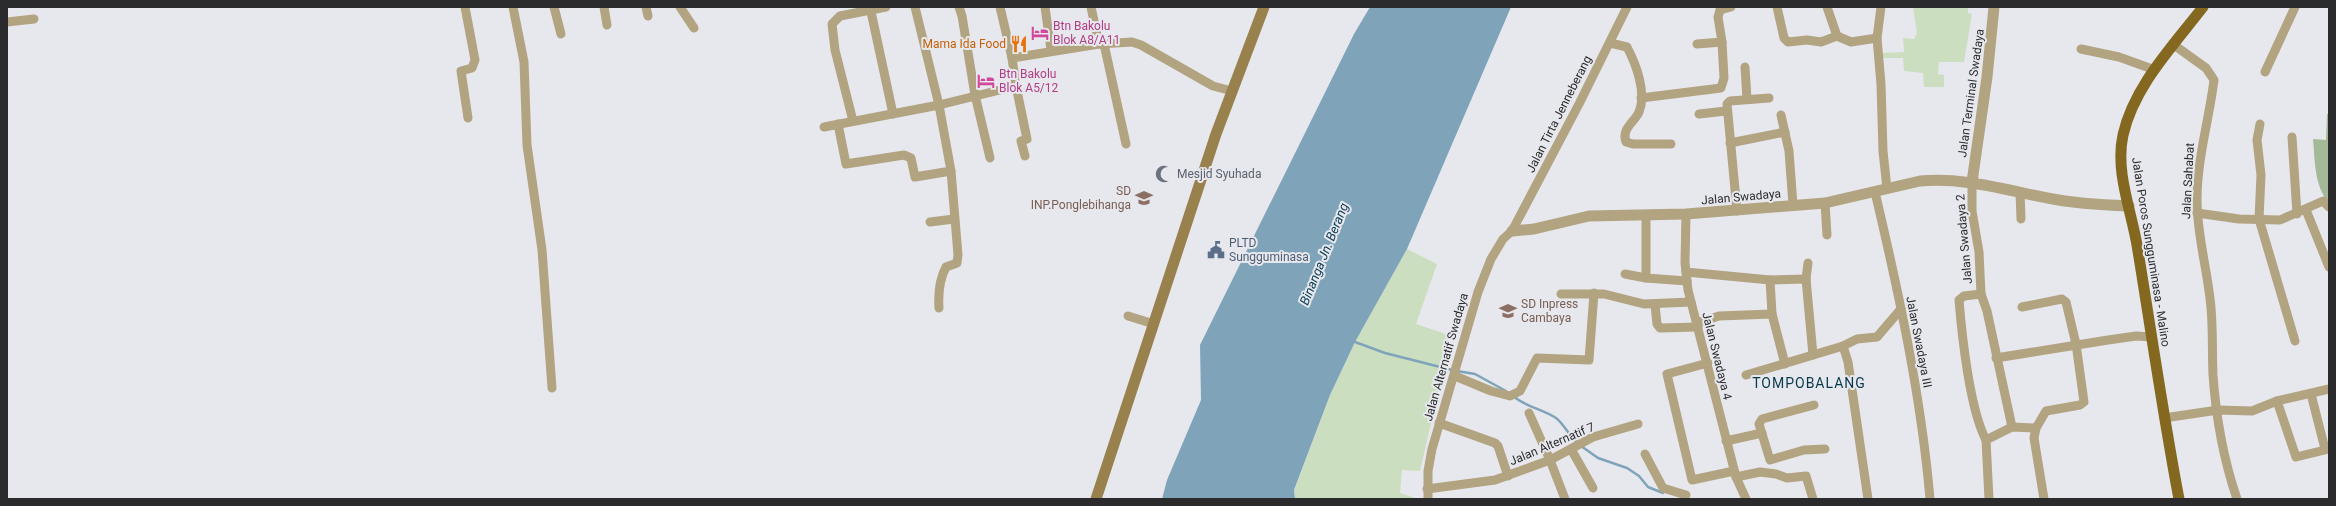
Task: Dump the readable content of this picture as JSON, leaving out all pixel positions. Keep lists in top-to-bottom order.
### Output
{
  "streets": {
    "main road": ["Jalan Poros Sungguminasa - Malino"],
    "street": [
      "Jalan Terminal Swadaya",
      "Jalan Tirta Jenneberang",
      "Jalan Sahabat",
      "Jalan Swadaya",
      "Jalan Swadaya 2",
      "Jalan Swadaya III",
      "Jalan Swadaya 4",
      "Jalan Alternatif Swadaya",
      "Jalan Alternatif 7"
    ]
  },
  "crossings": [
    ["Jalan Terminal Swadaya", "Jalan Swadaya"],
    ["Jalan Terminal Swadaya", "Jalan Swadaya 2"],
    ["Jalan Tirta Jenneberang", "Jalan Swadaya"],
    ["Jalan Tirta Jenneberang", "Jalan Alternatif Swadaya"],
    ["Jalan Sahabat", "Jalan Poros Sungguminasa - Malino"],
    ["Jalan Swadaya", "Jalan Swadaya 2"],
    ["Jalan Swadaya", "Jalan Poros Sungguminasa - Malino"],
    ["Jalan Swadaya", "Jalan Swadaya III"],
    ["Jalan Swadaya", "Jalan Swadaya 4"],
    ["Jalan Swadaya", "Jalan Alternatif Swadaya"],
    ["Jalan Alternatif Swadaya", "Jalan Alternatif 7"]
  ],
  "districts": ["TOMPOBALANG"],
  "water": ["Binanga Jn. Berang"],
  "places": {
    "hotel": ["Btn Bakolu Blok A8/A11", "Btn Bakolu Blok A5/12"],
    "restaurant": ["Mama Ida Food"],
    "mosque": ["Mesjid Syuhada"],
    "school or university": ["SD INP.Ponglebihanga", "SD Inpress Cambaya"],
    "public building": ["PLTD Sungguminasa"]
  }
}
